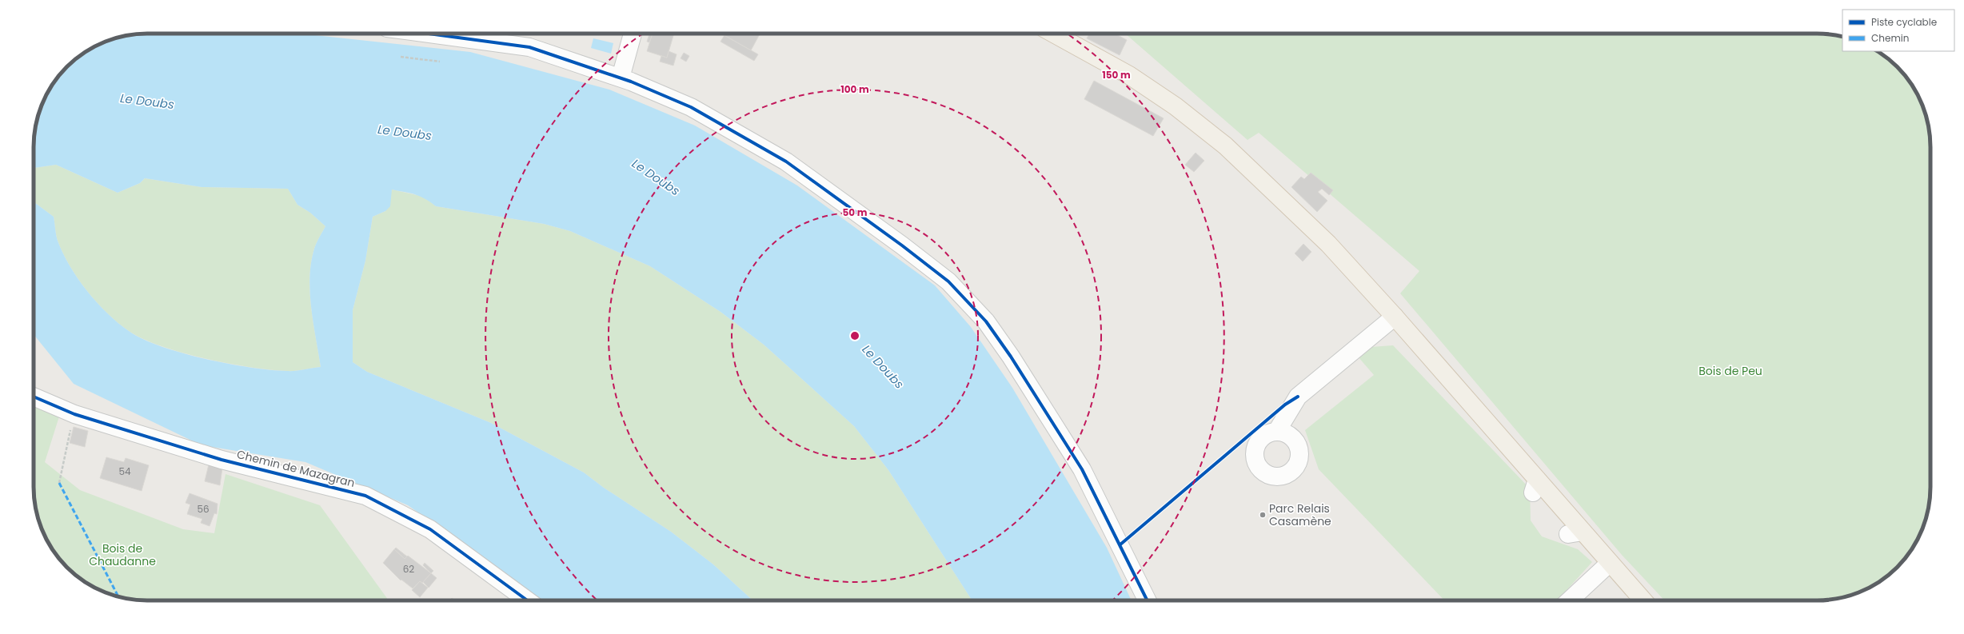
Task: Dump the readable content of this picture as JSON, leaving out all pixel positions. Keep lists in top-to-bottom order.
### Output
{
  "streets": {
    "street": ["Chemin de Mazagran"]
  },
  "water": ["Le Doubs"],
  "parks": ["Bois de Peu", "Bois de Chaudanne"],
  "places": ["Parc Relais Casamène"],
  "house_numbers": ["54", "56", "62"],
  "legend": ["Piste cyclable", "Chemin"],
  "rings": ["150 m", "100 m", "50 m"]
}
